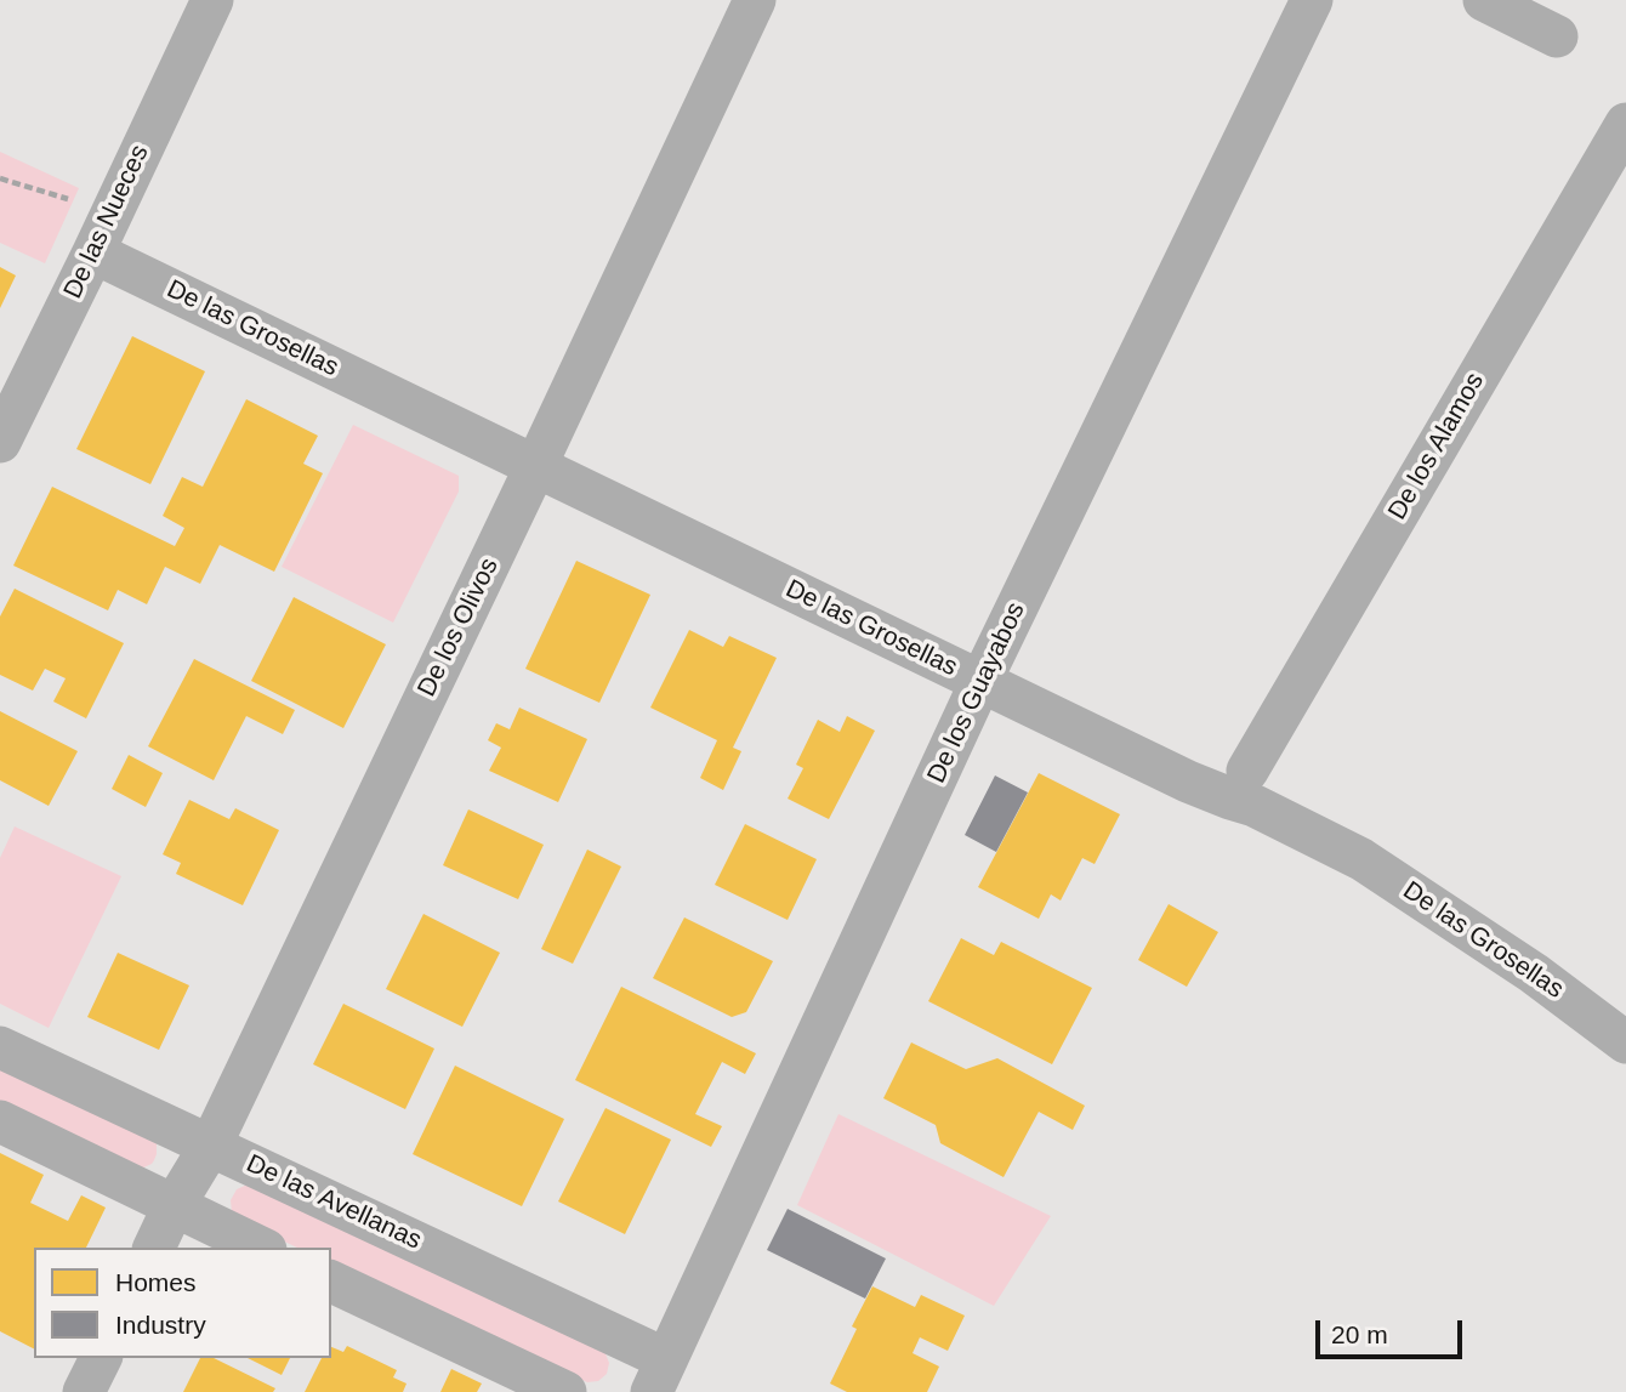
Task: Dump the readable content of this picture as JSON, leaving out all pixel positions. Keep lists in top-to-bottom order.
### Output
{
  "streets": {
    "street": [
      "De las Nueces",
      "De las Grosellas",
      "De los Alamos",
      "De los Olivos",
      "De los Guayabos",
      "De las Avellanas"
    ]
  },
  "crossings": [
    ["De las Nueces", "De las Grosellas"],
    ["De las Grosellas", "De los Olivos"],
    ["De las Grosellas", "De los Guayabos"],
    ["De los Olivos", "De las Avellanas"],
    ["De los Guayabos", "De las Avellanas"]
  ],
  "legend": ["Homes", "Industry"],
  "scale_bar": "20 m"
}
